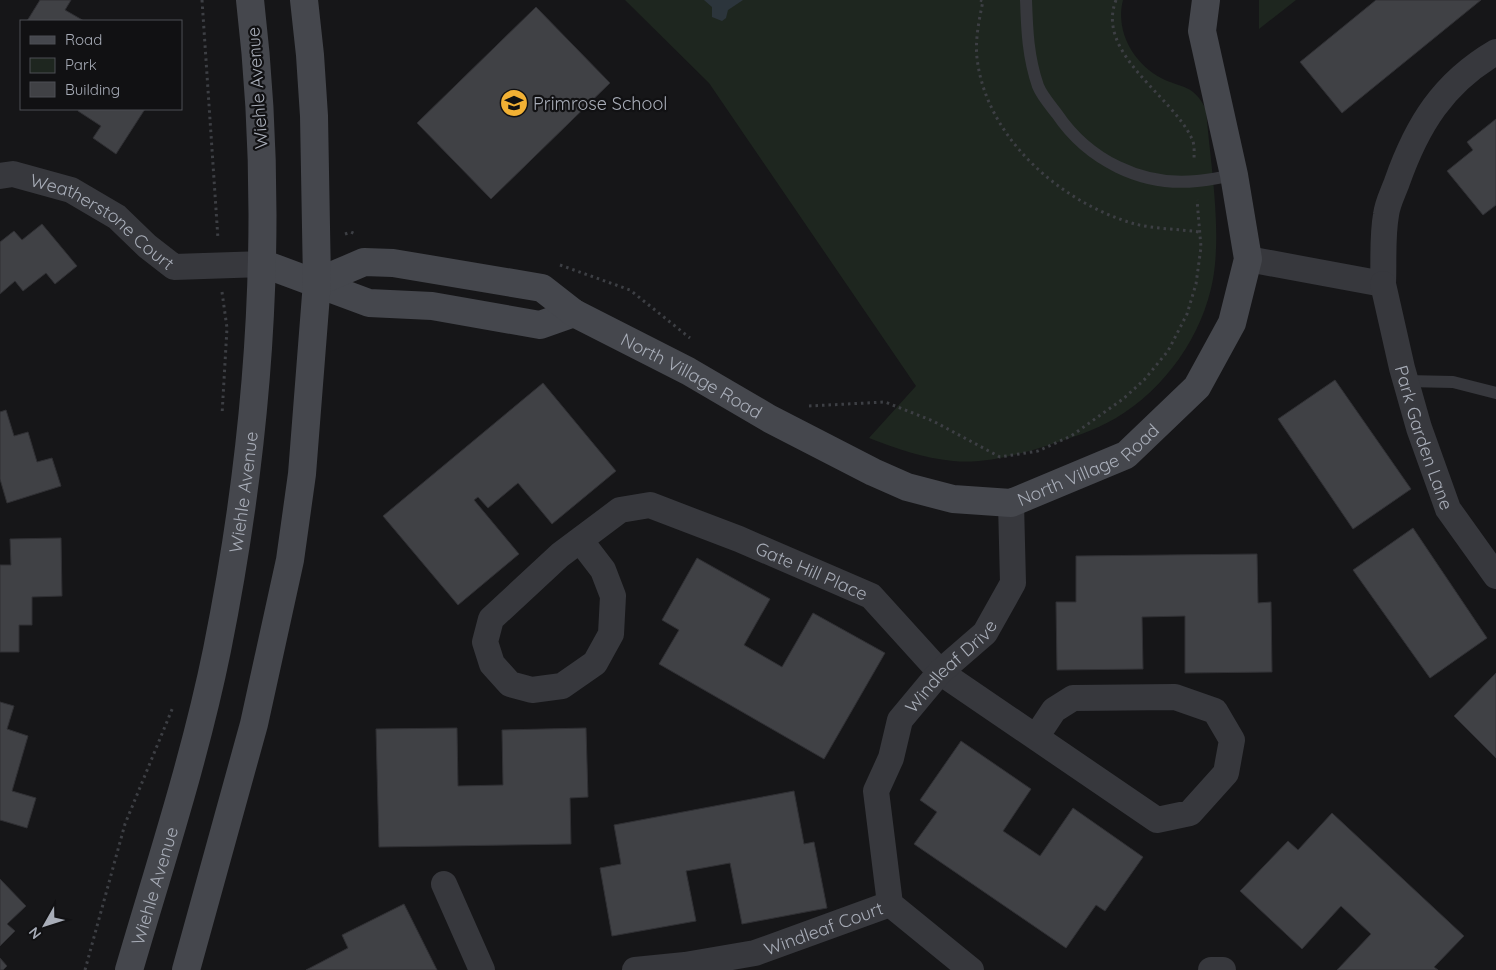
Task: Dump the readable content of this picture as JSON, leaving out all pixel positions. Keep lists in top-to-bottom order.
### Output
{
  "streets": {
    "main road": ["Wiehle Avenue", "North Village Road"],
    "street": [
      "Weatherstone Court",
      "Park Garden Lane",
      "Gate Hill Place",
      "Windleaf Drive",
      "Windleaf Court"
    ]
  },
  "crossings": [
    ["Wiehle Avenue", "Weatherstone Court"],
    ["North Village Road", "Windleaf Drive"],
    ["Gate Hill Place", "Windleaf Drive"],
    ["Windleaf Drive", "Windleaf Court"]
  ],
  "places": {
    "school or university": ["Primrose School"]
  },
  "legend": ["Road", "Park", "Building"],
  "north": "bottom left"
}
